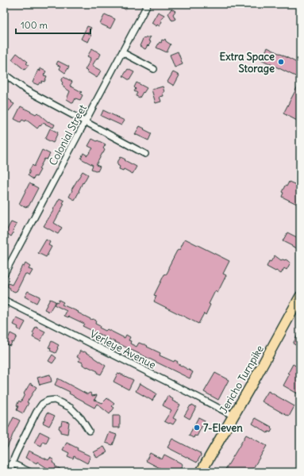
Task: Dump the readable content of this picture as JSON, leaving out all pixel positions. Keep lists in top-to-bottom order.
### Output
{
  "streets": {
    "main road": ["Jericho Turnpike"],
    "street": ["Colonial Street", "Verleye Avenue"]
  },
  "crossings": [
    ["Verleye Avenue", "Jericho Turnpike"]
  ],
  "places": ["Extra Space Storage", "7-Eleven"],
  "scale_bar": "100 m"
}
